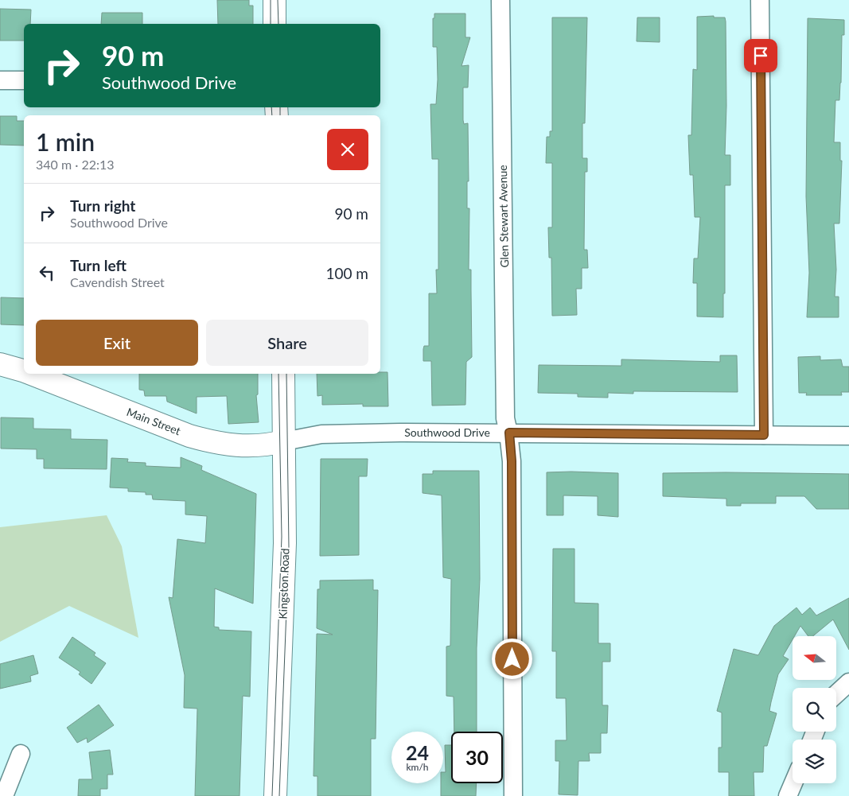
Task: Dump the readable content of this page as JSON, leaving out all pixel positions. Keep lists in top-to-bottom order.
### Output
{
  "streets": {
    "main road": ["Main Street", "Kingston Road"],
    "street": ["Glen Stewart Avenue", "Southwood Drive"]
  },
  "crossings": [
    ["Glen Stewart Avenue", "Southwood Drive"],
    ["Main Street", "Southwood Drive"],
    ["Main Street", "Kingston Road"],
    ["Southwood Drive", "Kingston Road"]
  ],
  "north": "left",
  "page": {
    "turn": ["90 m", "Southwood Drive"],
    "heading": ["1 min", "340 m · 22:13"],
    "list": [
      {
        "name": "Turn right",
        "note": "Southwood Drive",
        "value": "90 m"
      },
      {
        "name": "Turn left",
        "note": "Cavendish Street",
        "value": "100 m"
      }
    ],
    "buttons": ["Exit", "Share"],
    "speed": "24 km/h",
    "limit": "30"
  }
}
